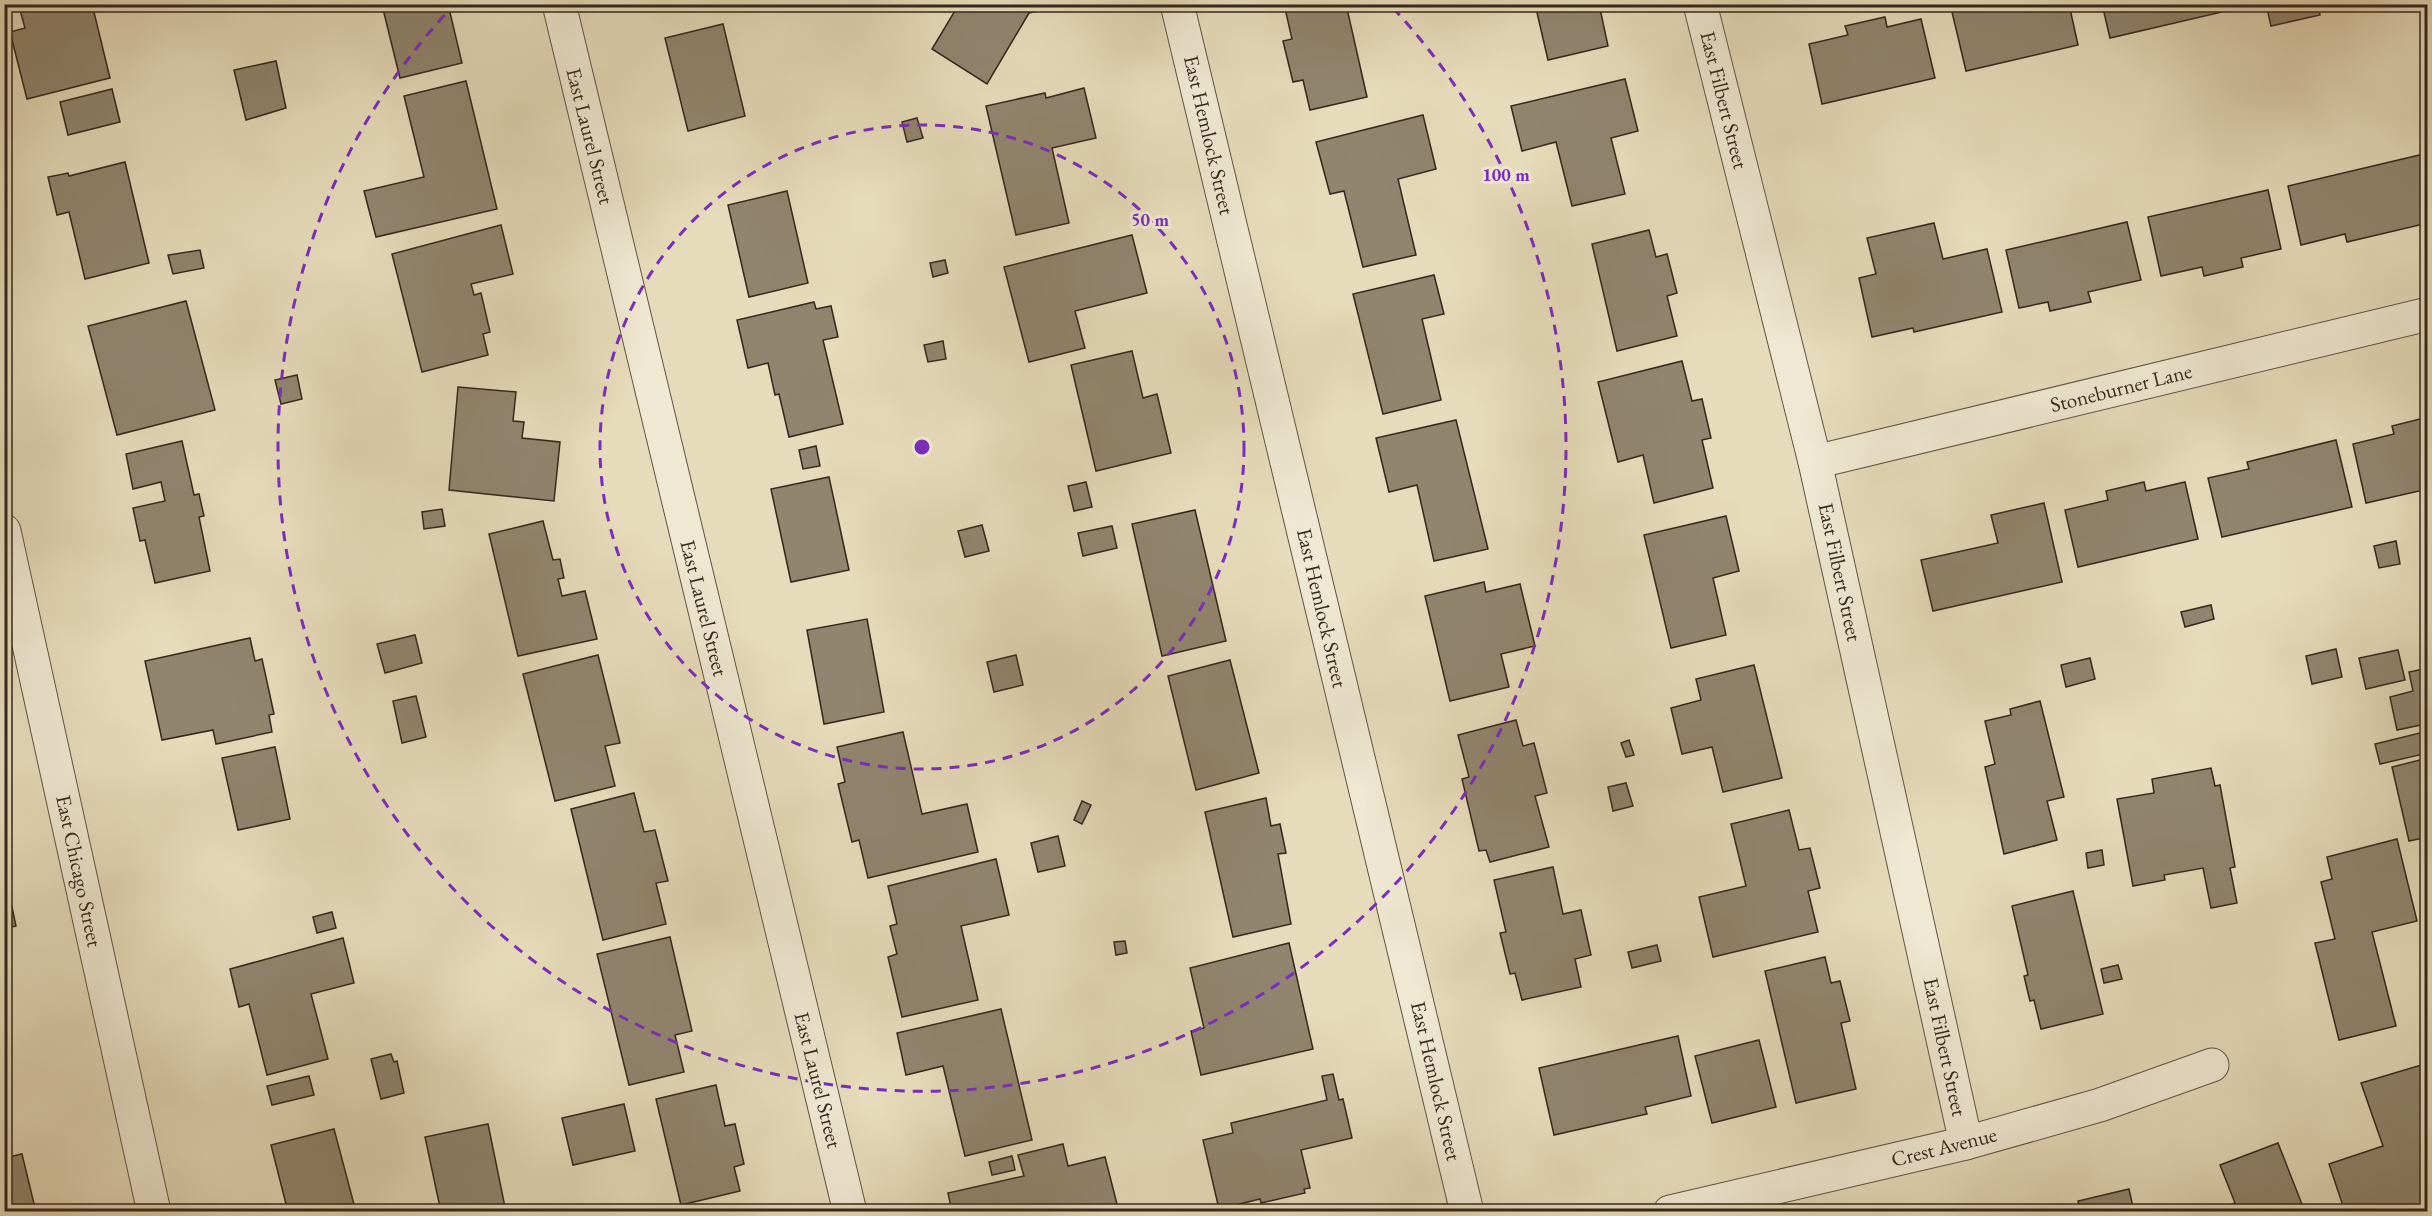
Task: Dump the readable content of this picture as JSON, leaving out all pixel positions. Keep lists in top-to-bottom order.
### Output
{
  "streets": {
    "street": [
      "East Filbert Street",
      "East Hemlock Street",
      "East Laurel Street",
      "Stoneburner Lane",
      "East Chicago Street",
      "Crest Avenue"
    ]
  },
  "crossings": [
    ["East Filbert Street", "Stoneburner Lane"],
    ["East Filbert Street", "Crest Avenue"]
  ],
  "rings": ["100 m", "50 m"]
}
